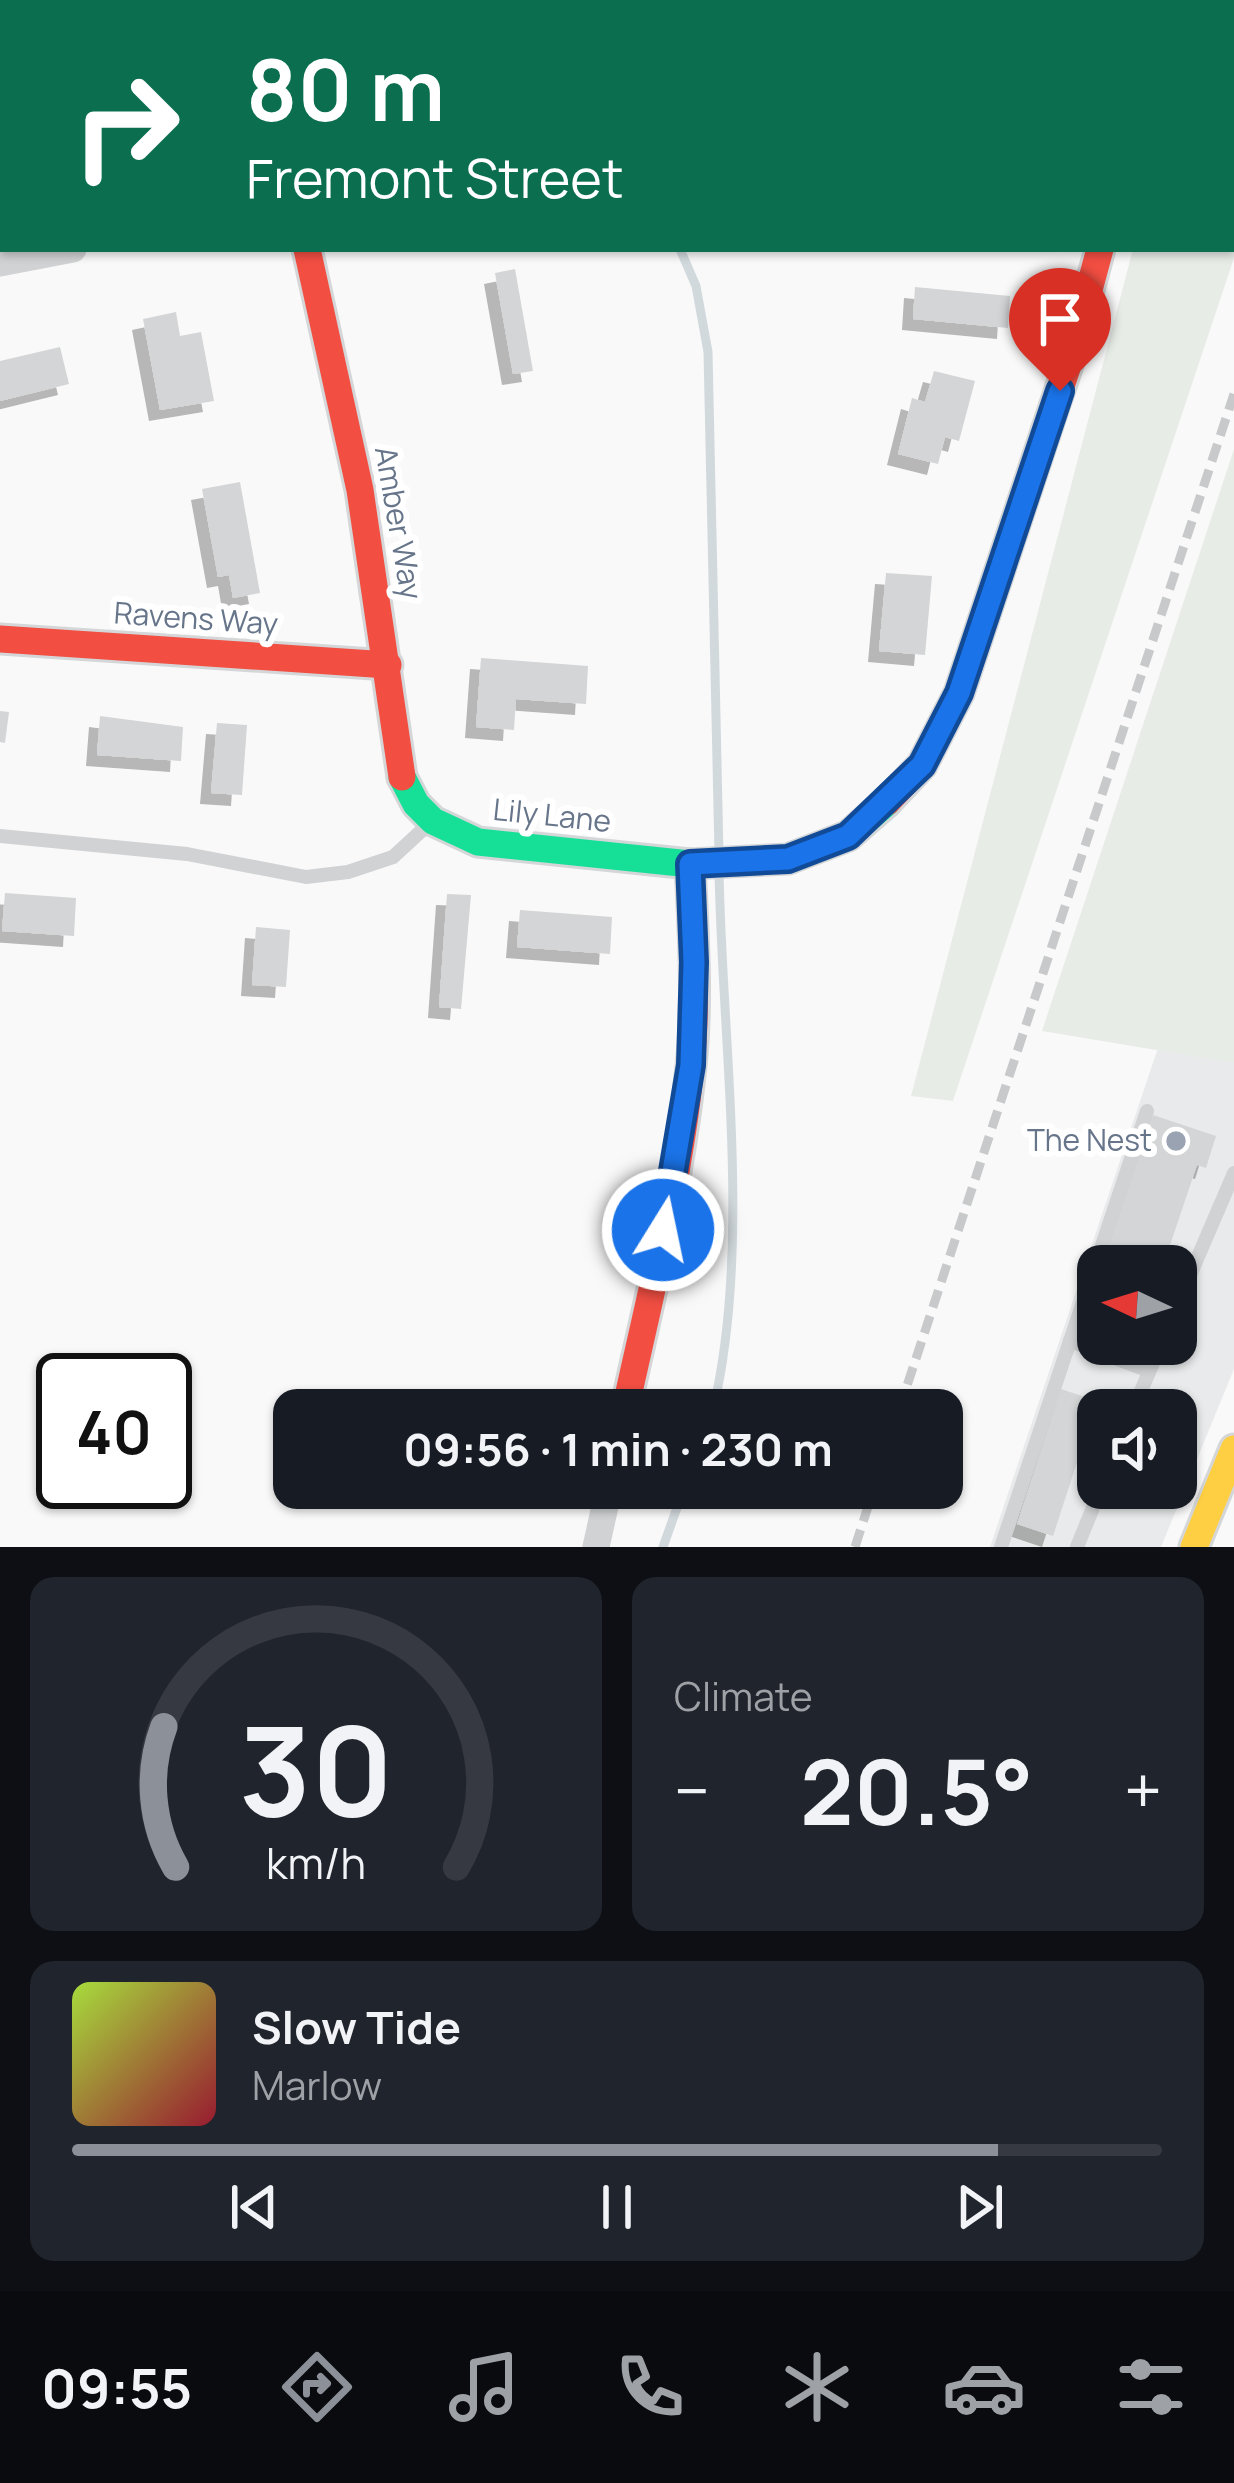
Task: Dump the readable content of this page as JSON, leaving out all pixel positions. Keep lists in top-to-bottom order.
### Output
{
  "streets": {
    "street": ["Amber Way", "Ravens Way", "Lily Lane"]
  },
  "crossings": [
    ["Amber Way", "Ravens Way"],
    ["Amber Way", "Lily Lane"]
  ],
  "places": ["The Nest"],
  "north": "left",
  "page": {
    "turn": ["80 m", "Fremont Street"],
    "limit": "40",
    "trip": "09:56 · 1 min · 230 m",
    "tile": "Climate",
    "heat": ["−", "20.5°", "+"],
    "song": ["Slow Tide", "Marlow"],
    "tabs": "09:55",
    "gauge": ["30", "km/h"]
  }
}
